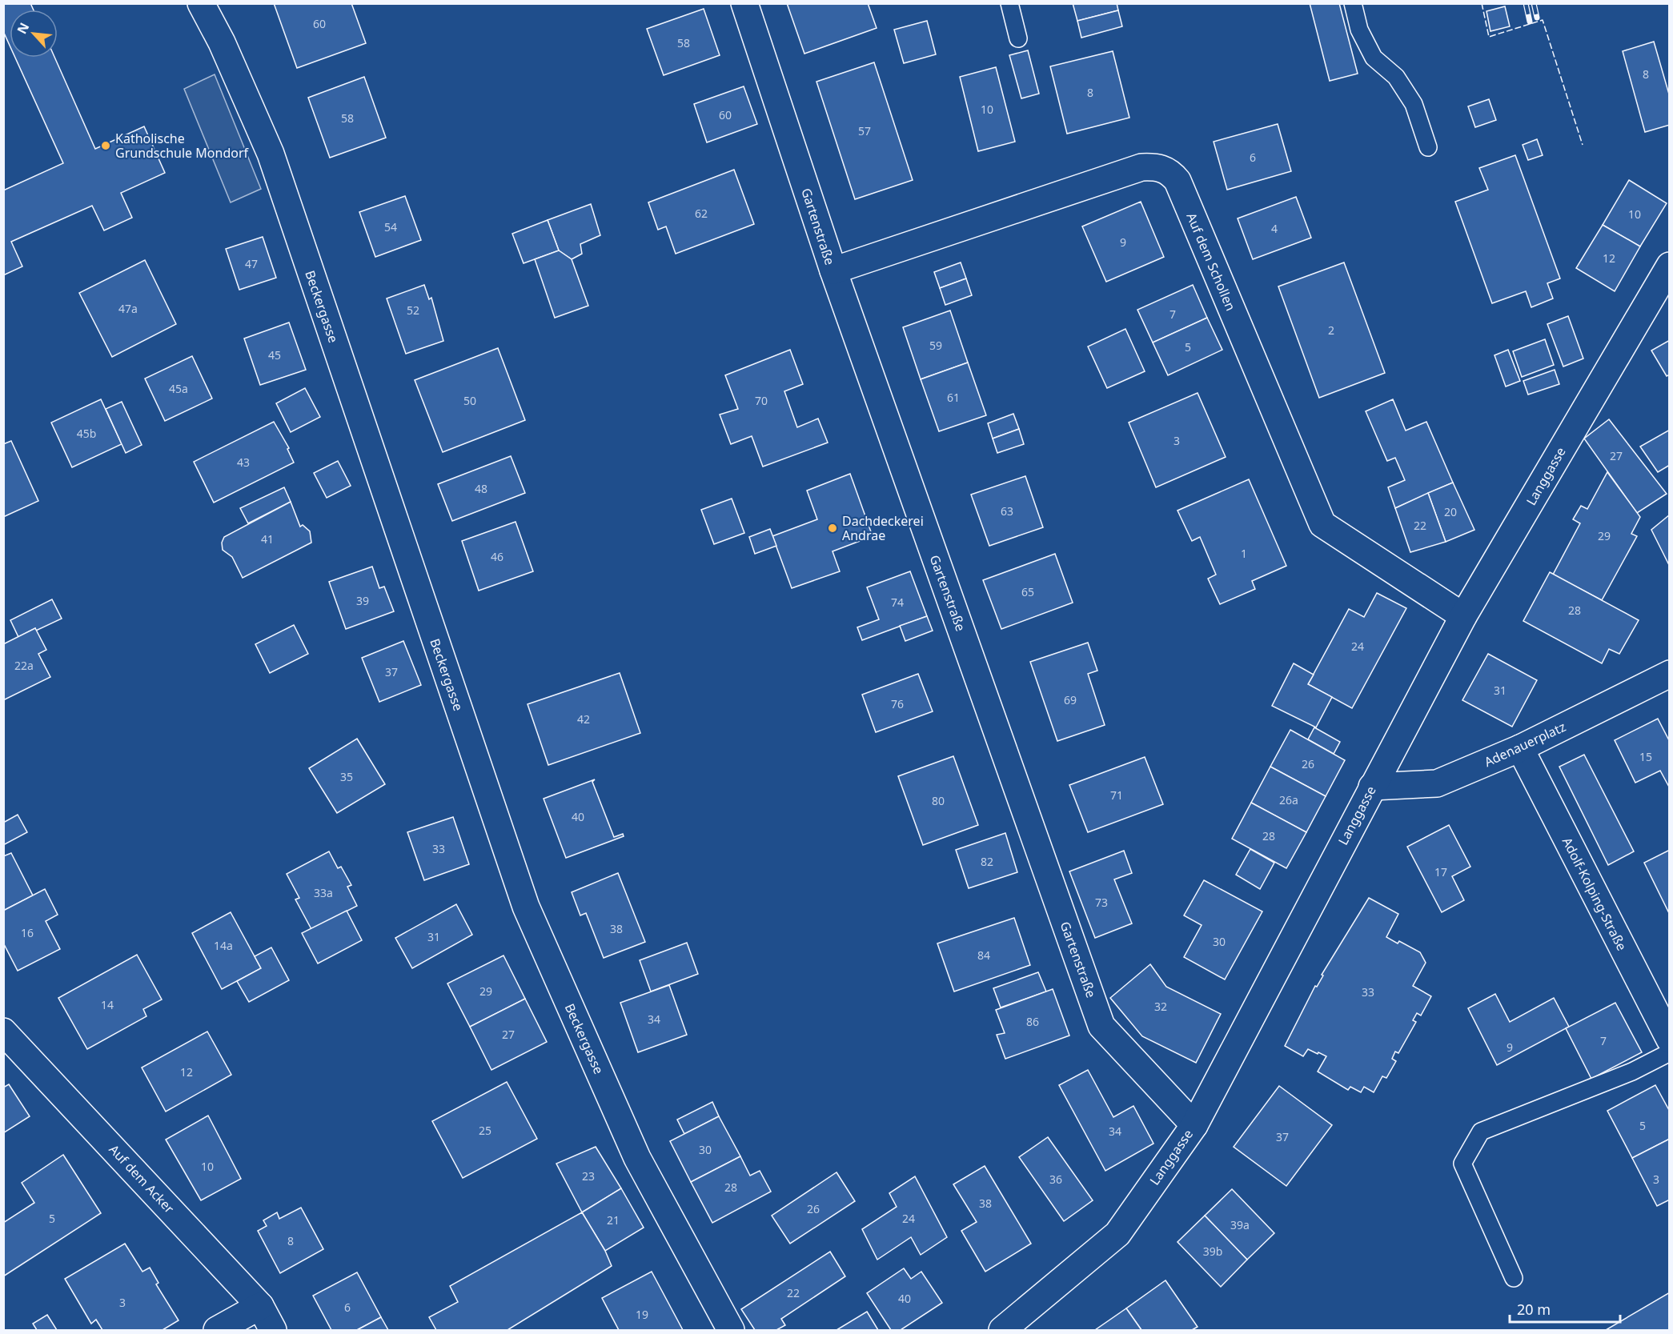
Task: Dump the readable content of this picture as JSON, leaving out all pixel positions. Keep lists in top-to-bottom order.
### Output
{
  "streets": {
    "street": [
      "Gartenstraße",
      "Auf dem Schollen",
      "Beckergasse",
      "Langgasse",
      "Adenauerplatz",
      "Adolf-Kolping-Straße",
      "Auf dem Acker"
    ]
  },
  "crossings": [
    ["Gartenstraße", "Auf dem Schollen"],
    ["Gartenstraße", "Langgasse"],
    ["Auf dem Schollen", "Langgasse"],
    ["Langgasse", "Adenauerplatz"],
    ["Adenauerplatz", "Adolf-Kolping-Straße"]
  ],
  "places": ["Katholische Grundschule Mondorf", "Dachdeckerei Andrae"],
  "house_numbers": [
    "60",
    "58",
    "8",
    "8",
    "10",
    "60",
    "58",
    "57",
    "6",
    "62",
    "10",
    "54",
    "4",
    "9",
    "12",
    "47",
    "47a",
    "52",
    "7",
    "2",
    "59",
    "5",
    "45",
    "45a",
    "61",
    "50",
    "70",
    "45b",
    "3",
    "27",
    "43",
    "48",
    "63",
    "20",
    "22",
    "29",
    "41",
    "1",
    "46",
    "65",
    "39",
    "74",
    "28",
    "24",
    "22a",
    "37",
    "31",
    "69",
    "76",
    "42",
    "15",
    "26",
    "35",
    "71",
    "26a",
    "80",
    "40",
    "28",
    "33",
    "82",
    "17",
    "33a",
    "73",
    "38",
    "16",
    "31",
    "30",
    "14a",
    "84",
    "29",
    "33",
    "14",
    "32",
    "34",
    "86",
    "27",
    "7",
    "9",
    "12",
    "5",
    "25",
    "34",
    "37",
    "30",
    "10",
    "23",
    "36",
    "3",
    "28",
    "38",
    "26",
    "5",
    "24",
    "21",
    "39a",
    "8",
    "39b",
    "22",
    "40",
    "3",
    "6",
    "19"
  ],
  "scale_bar": "20 m",
  "north": "top left"
}
